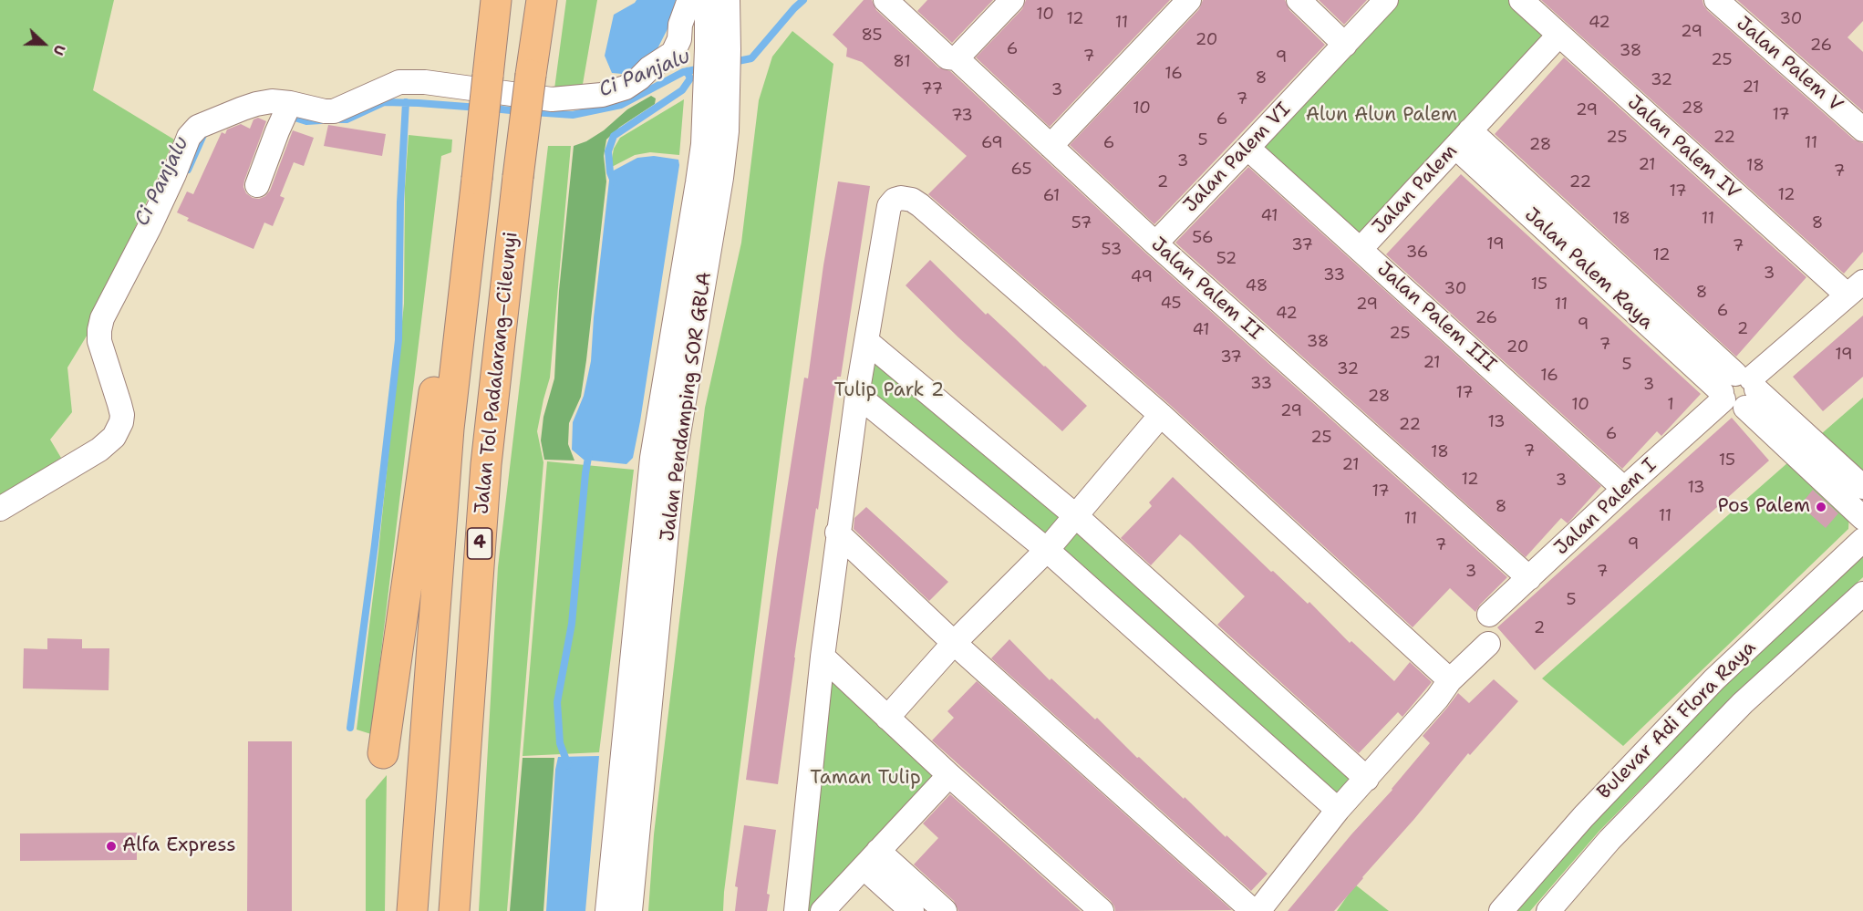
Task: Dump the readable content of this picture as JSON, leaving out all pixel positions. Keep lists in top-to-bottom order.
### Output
{
  "streets": {
    "highway": ["Jalan Tol Padalarang–Cileunyi", "4"],
    "street": [
      "Jalan Palem V",
      "Jalan Palem IV",
      "Jalan Palem VI",
      "Jalan Palem",
      "Jalan Palem Raya",
      "Jalan Palem II",
      "Jalan Palem III",
      "Jalan Pendamping SOR GBLA",
      "Jalan Palem I",
      "Bulevar Adi Flora Raya"
    ]
  },
  "crossings": [
    ["Jalan Palem IV", "Jalan Palem"],
    ["Jalan Palem IV", "Jalan Palem I"],
    ["Jalan Palem VI", "Jalan Palem II"],
    ["Jalan Palem VI", "Jalan Palem III"],
    ["Jalan Palem", "Jalan Palem Raya"],
    ["Jalan Palem", "Jalan Palem III"],
    ["Jalan Palem Raya", "Jalan Palem I"],
    ["Jalan Palem II", "Jalan Palem I"],
    ["Jalan Palem III", "Jalan Palem I"]
  ],
  "water": ["Ci Panjalu"],
  "parks": ["Alun Alun Palem", "Tulip Park 2", "Taman Tulip"],
  "places": ["Pos Palem", "Alfa Express"],
  "house_numbers": [
    "10",
    "12",
    "30",
    "11",
    "42",
    "29",
    "85",
    "20",
    "26",
    "6",
    "38",
    "7",
    "9",
    "25",
    "81",
    "16",
    "8",
    "32",
    "21",
    "77",
    "3",
    "7",
    "10",
    "28",
    "29",
    "17",
    "73",
    "6",
    "25",
    "22",
    "5",
    "69",
    "6",
    "11",
    "28",
    "3",
    "21",
    "18",
    "65",
    "7",
    "2",
    "22",
    "17",
    "12",
    "61",
    "41",
    "18",
    "11",
    "57",
    "8",
    "56",
    "19",
    "37",
    "7",
    "53",
    "36",
    "12",
    "52",
    "3",
    "33",
    "49",
    "15",
    "48",
    "30",
    "8",
    "45",
    "29",
    "11",
    "6",
    "42",
    "26",
    "9",
    "2",
    "41",
    "25",
    "38",
    "7",
    "20",
    "19",
    "37",
    "21",
    "5",
    "32",
    "16",
    "33",
    "3",
    "17",
    "28",
    "10",
    "1",
    "29",
    "13",
    "22",
    "6",
    "25",
    "7",
    "18",
    "15",
    "21",
    "12",
    "3",
    "13",
    "17",
    "8",
    "11",
    "11",
    "9",
    "7",
    "3",
    "7",
    "5",
    "2"
  ],
  "north": "right"
}
